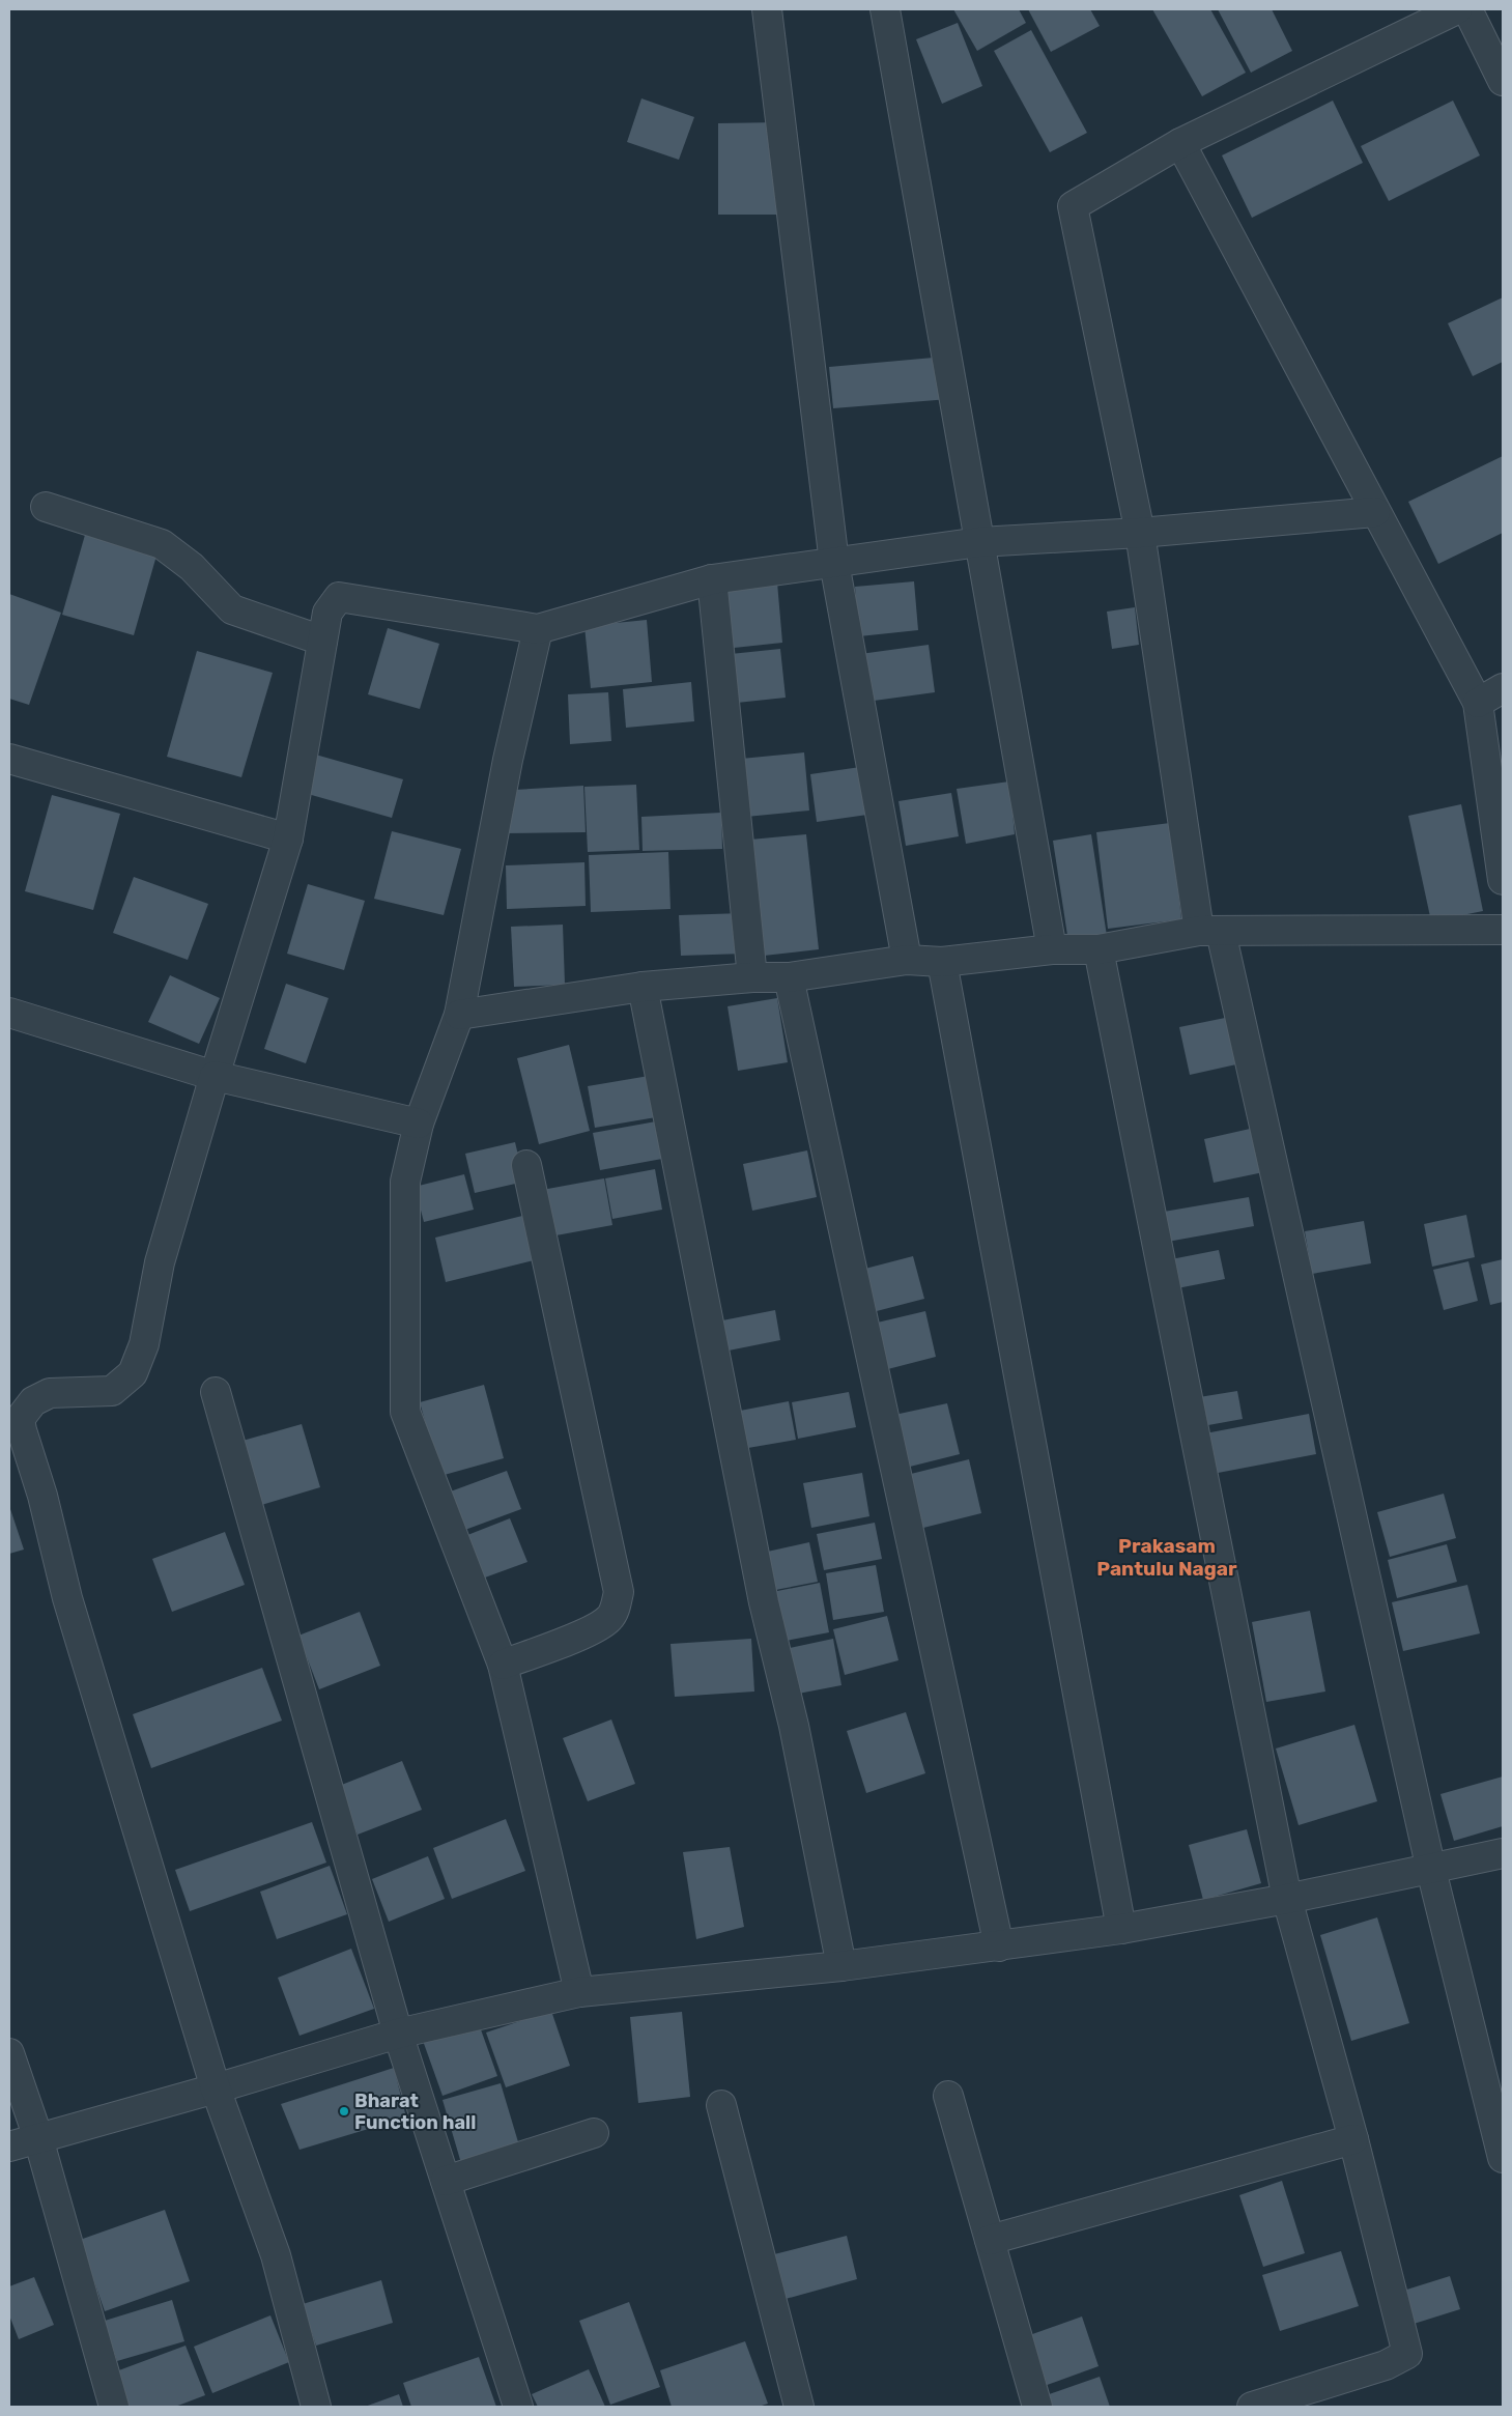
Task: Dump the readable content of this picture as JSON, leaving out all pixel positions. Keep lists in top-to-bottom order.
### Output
{
  "districts": ["Prakasam Pantulu Nagar"],
  "places": ["Bharat Function hall"]
}
